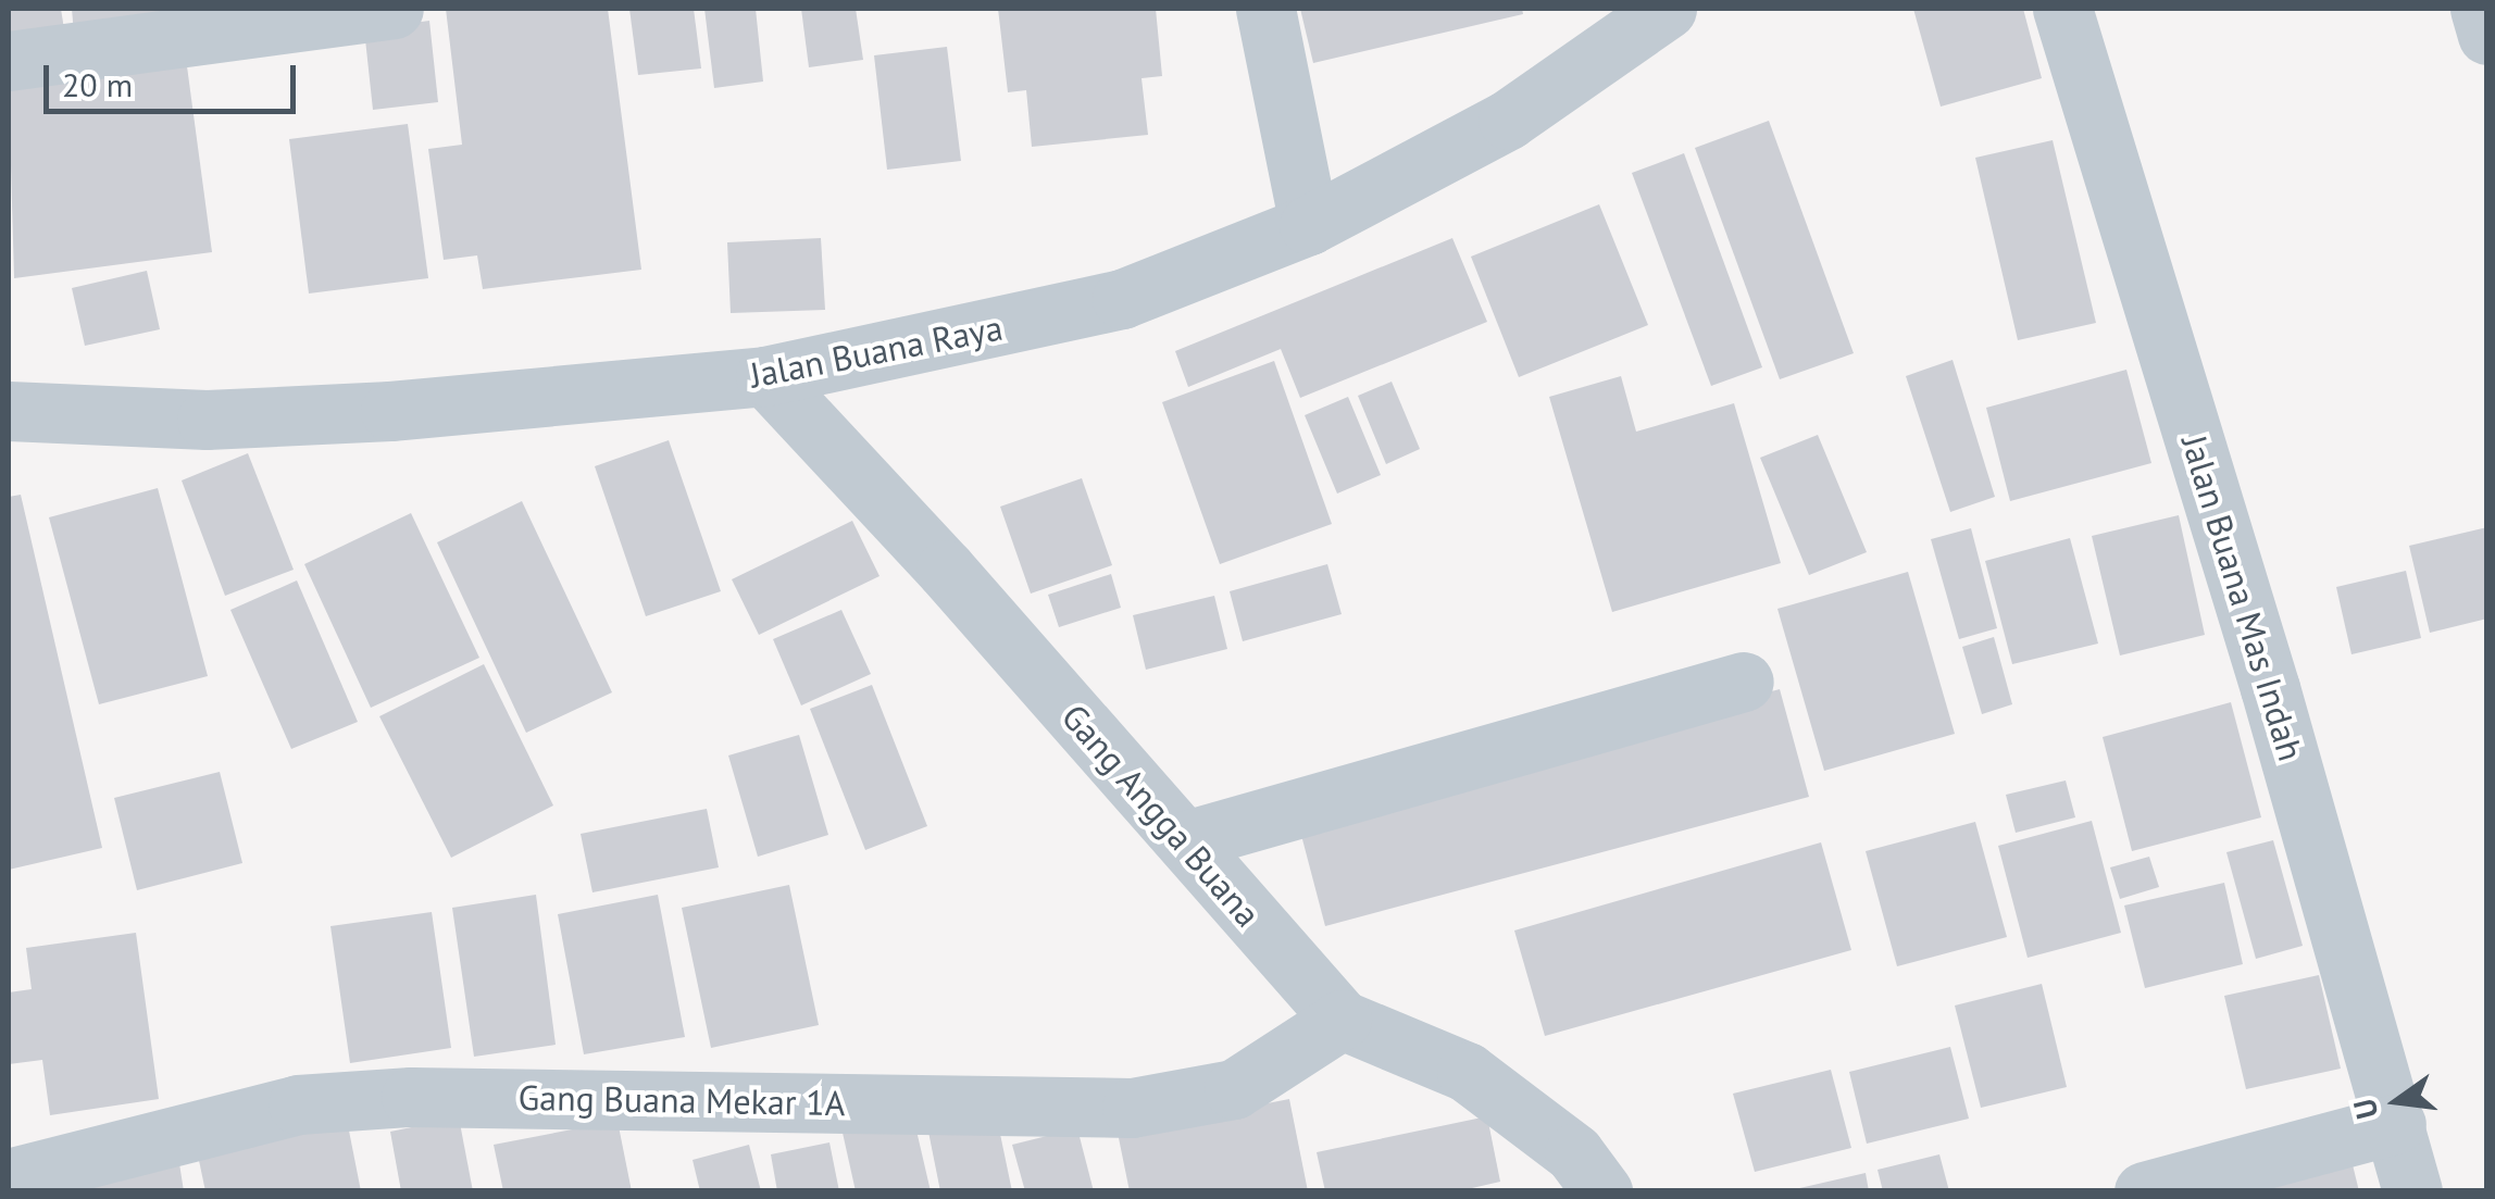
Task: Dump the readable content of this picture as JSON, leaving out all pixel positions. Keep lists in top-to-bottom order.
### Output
{
  "streets": {
    "street": [
      "Jalan Buana Raya",
      "Jalan Buana Mas Indah",
      "Gang Angga Buana",
      "Gang Buana Mekar 1A"
    ]
  },
  "crossings": [
    ["Jalan Buana Raya", "Gang Angga Buana"],
    ["Gang Angga Buana", "Gang Buana Mekar 1A"]
  ],
  "scale_bar": "20 m",
  "north": "left"
}
